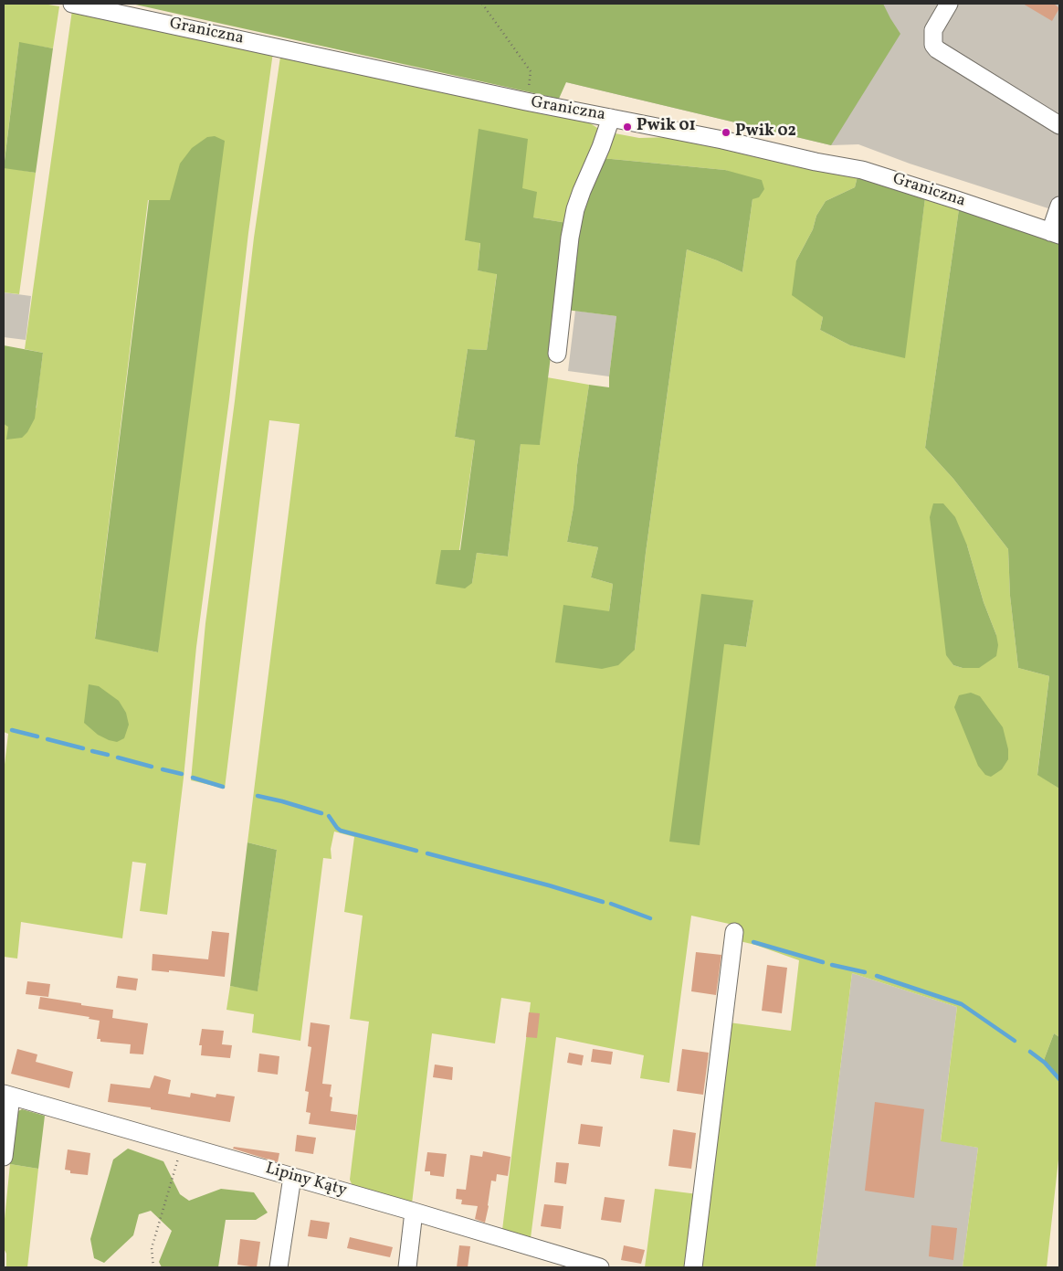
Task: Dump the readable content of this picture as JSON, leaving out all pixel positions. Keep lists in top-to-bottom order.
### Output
{
  "streets": {
    "street": ["Graniczna", "Lipiny Kąty"]
  },
  "places": ["Pwik 01", "Pwik 02"]
}
